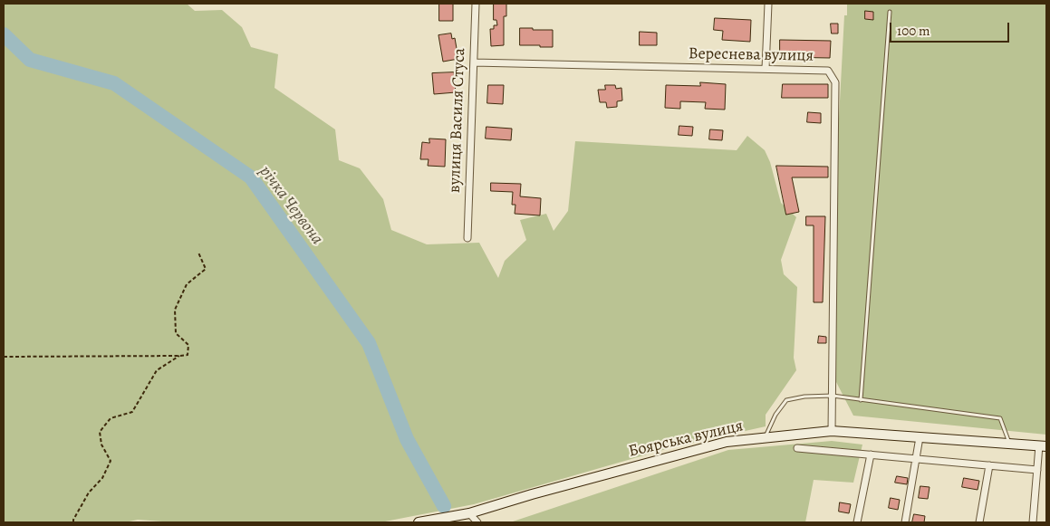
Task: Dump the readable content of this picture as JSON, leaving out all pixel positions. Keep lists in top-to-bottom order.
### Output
{
  "streets": {
    "street": ["Вереснева вулиця", "вулиця Василя Стуса", "Боярська вулиця"]
  },
  "crossings": [
    ["Вереснева вулиця", "вулиця Василя Стуса"],
    ["Вереснева вулиця", "Боярська вулиця"]
  ],
  "water": ["річка Червона"],
  "scale_bar": "100 m"
}
